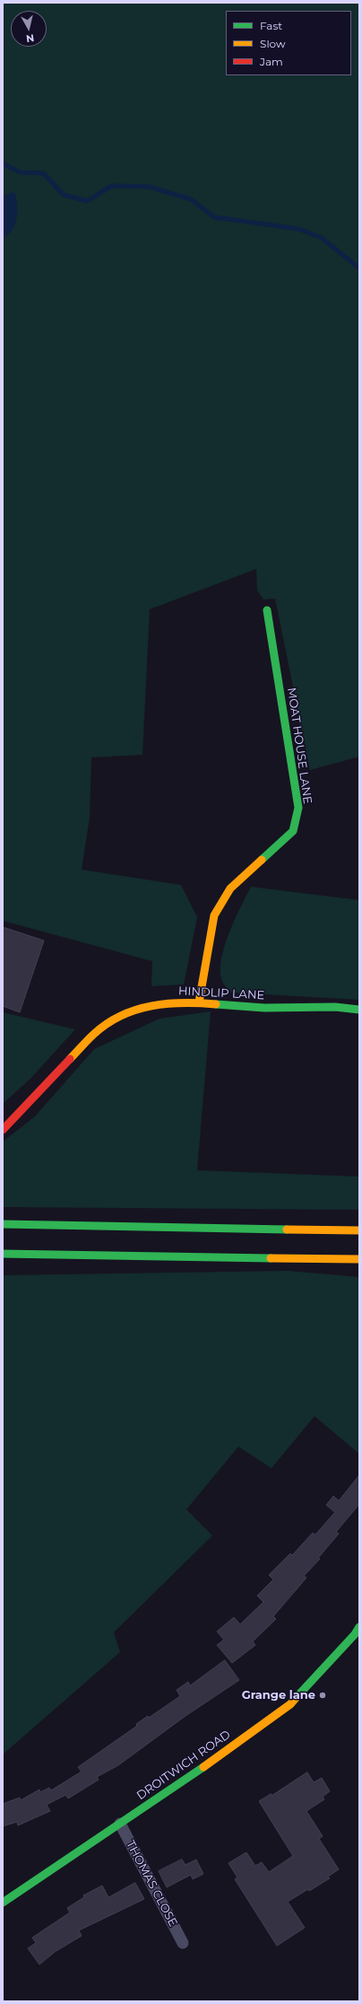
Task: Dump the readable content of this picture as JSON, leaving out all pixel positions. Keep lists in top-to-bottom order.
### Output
{
  "streets": {
    "main road": ["MOAT HOUSE LANE", "HINDLIP LANE", "DROITWICH ROAD"],
    "street": ["THOMAS CLOSE"]
  },
  "crossings": [
    ["MOAT HOUSE LANE", "HINDLIP LANE"],
    ["DROITWICH ROAD", "THOMAS CLOSE"]
  ],
  "places": ["Grange lane"],
  "legend": ["Fast", "Slow", "Jam"],
  "north": "bottom"
}
